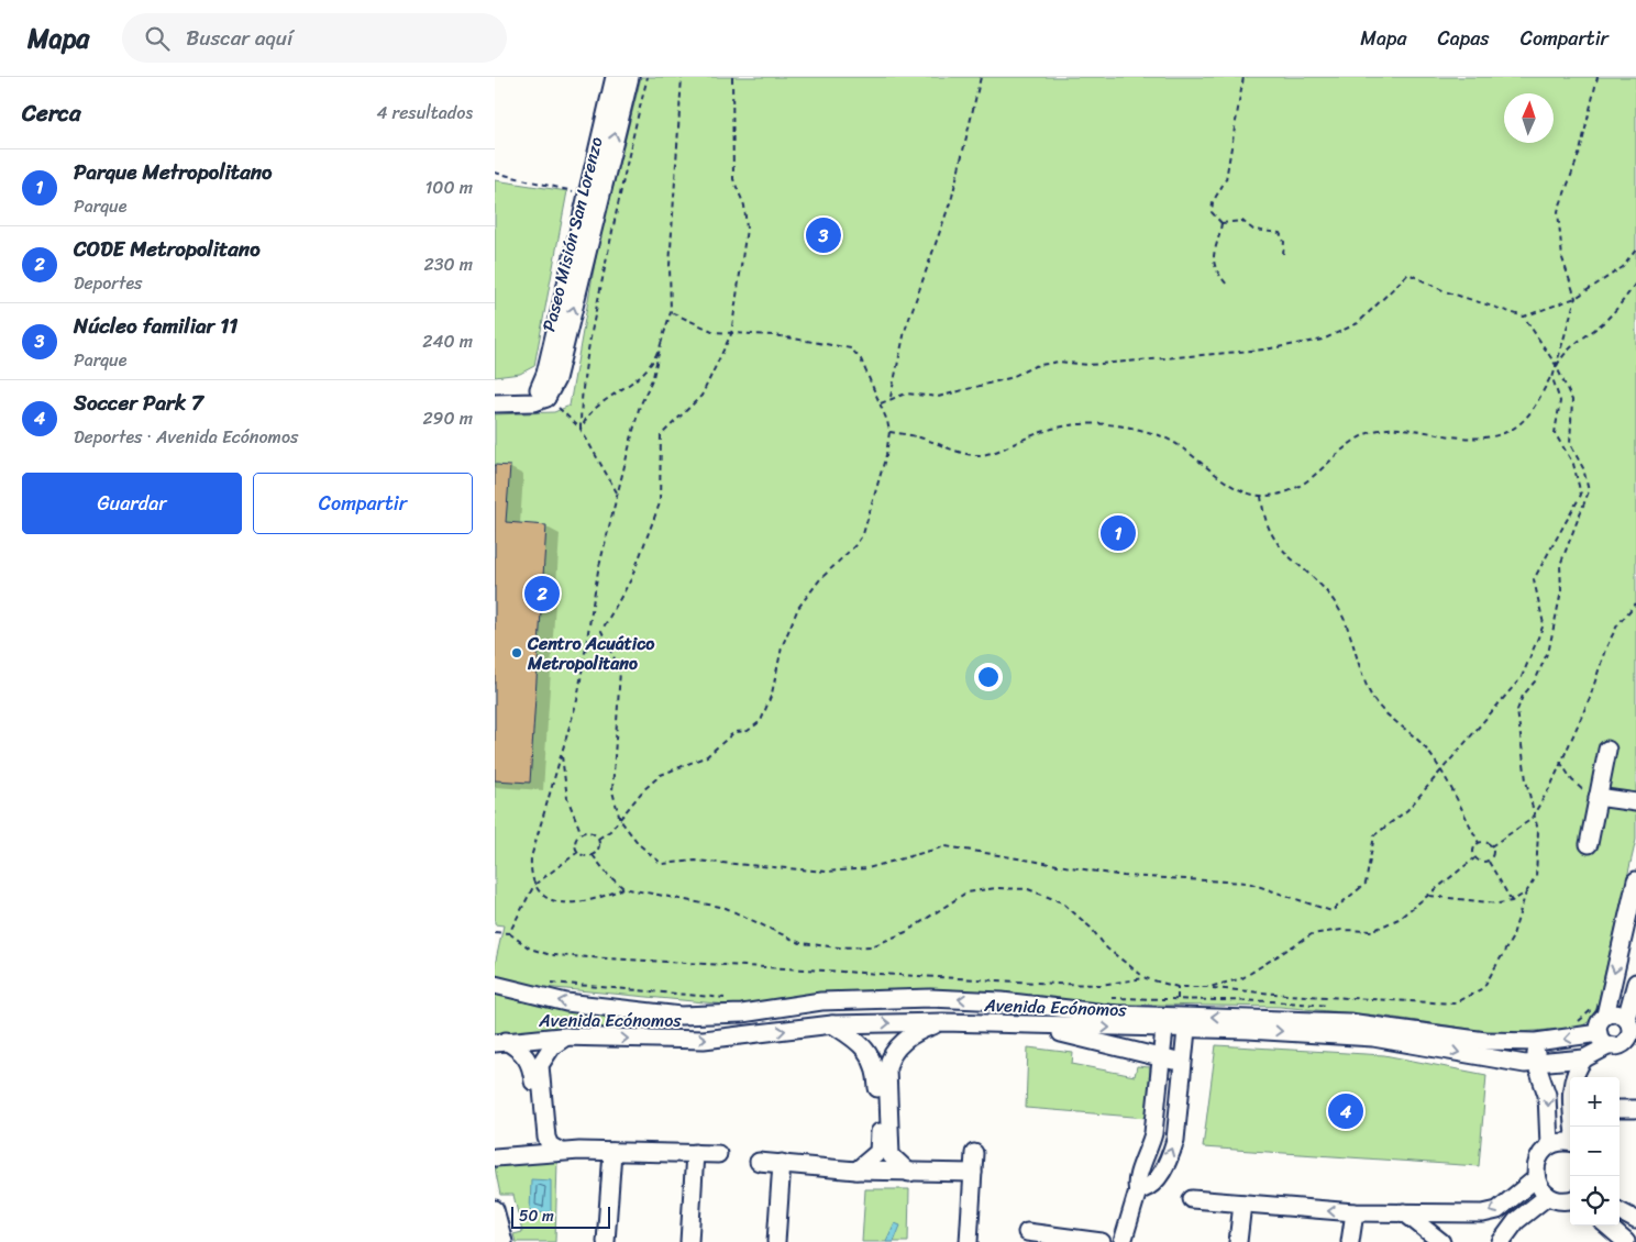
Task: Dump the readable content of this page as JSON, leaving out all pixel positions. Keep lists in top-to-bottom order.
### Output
{
  "streets": {
    "street": ["Paseo Misión San Lorenzo", "Avenida Ecónomos"]
  },
  "places": ["Centro Acuático Metropolitano"],
  "scale_bar": "50 m",
  "north": "top",
  "page": {
    "header": "Mapa",
    "search": "Buscar aquí",
    "nav": ["Mapa", "Capas", "Compartir"],
    "heading": ["Cerca", "4 resultados"],
    "list": [
      {
        "mark": "1",
        "name": "Parque Metropolitano",
        "note": "Parque",
        "value": "100 m"
      },
      {
        "mark": "2",
        "name": "CODE Metropolitano",
        "note": "Deportes",
        "value": "230 m"
      },
      {
        "mark": "3",
        "name": "Núcleo familiar 11",
        "note": "Parque",
        "value": "240 m"
      },
      {
        "mark": "4",
        "name": "Soccer Park 7",
        "note": "Deportes · Avenida Ecónomos",
        "value": "290 m"
      }
    ],
    "pins": [
      "3",
      "1",
      "2",
      "4"
    ],
    "buttons": ["Guardar", "Compartir"],
    "map_buttons": ["+", "−"],
    "scale": "50 m"
  }
}
